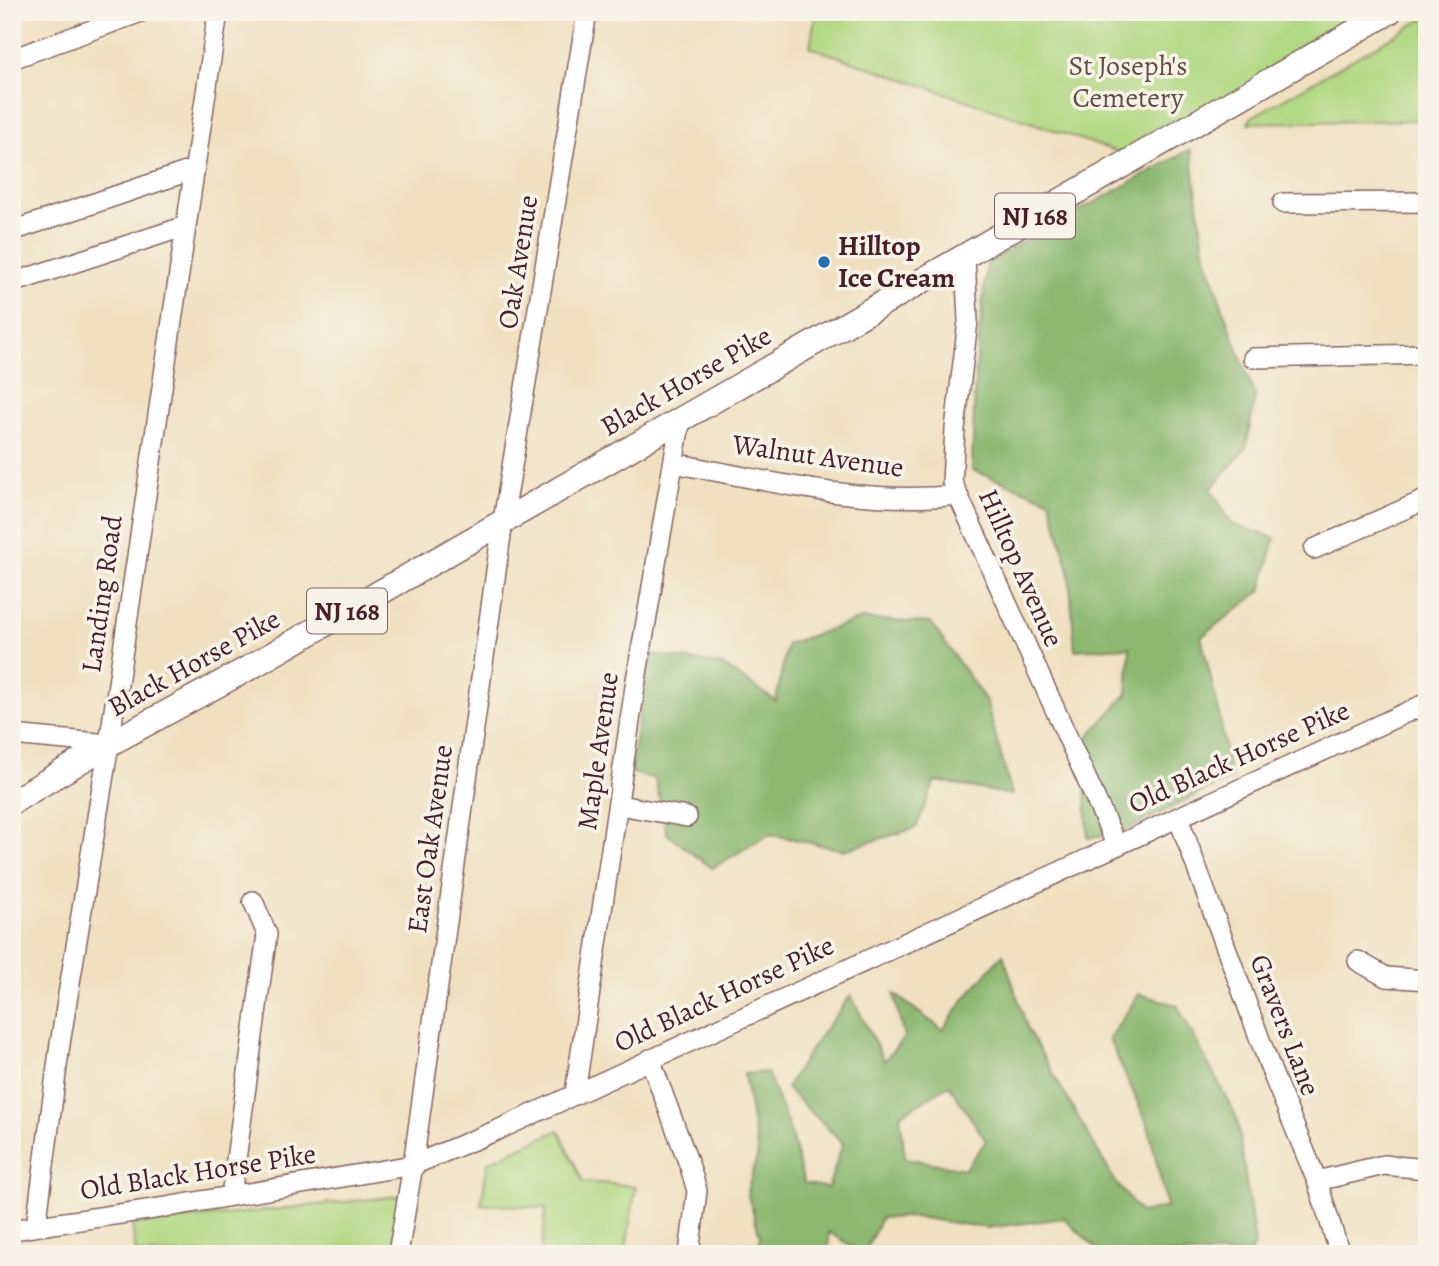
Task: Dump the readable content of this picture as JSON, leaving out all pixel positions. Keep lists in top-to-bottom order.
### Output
{
  "streets": {
    "main road": ["NJ 168", "Black Horse Pike"],
    "street": [
      "Oak Avenue",
      "Walnut Avenue",
      "Hilltop Avenue",
      "Landing Road",
      "Maple Avenue",
      "Old Black Horse Pike",
      "East Oak Avenue",
      "Gravers Lane"
    ]
  },
  "crossings": [
    ["Oak Avenue", "Black Horse Pike"],
    ["Oak Avenue", "East Oak Avenue"],
    ["Black Horse Pike", "Hilltop Avenue"],
    ["Black Horse Pike", "Landing Road"],
    ["Black Horse Pike", "Maple Avenue"],
    ["Black Horse Pike", "East Oak Avenue"],
    ["Walnut Avenue", "Hilltop Avenue"],
    ["Walnut Avenue", "Maple Avenue"],
    ["Hilltop Avenue", "Old Black Horse Pike"],
    ["Landing Road", "Old Black Horse Pike"],
    ["Maple Avenue", "Old Black Horse Pike"],
    ["Old Black Horse Pike", "East Oak Avenue"],
    ["Old Black Horse Pike", "Gravers Lane"]
  ],
  "parks": ["St Joseph's Cemetery"],
  "places": ["Hilltop Ice Cream"]
}
